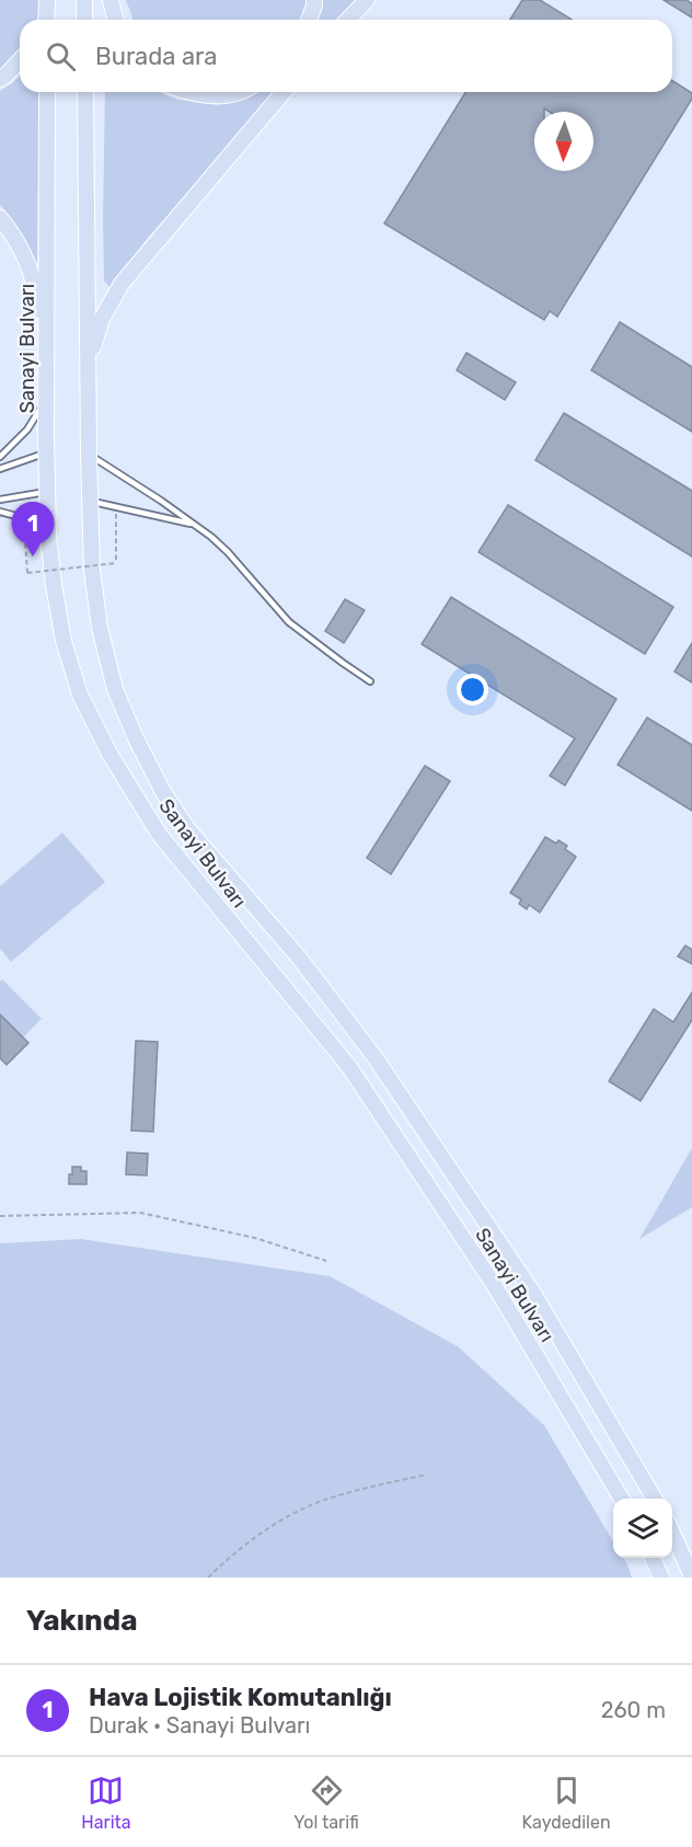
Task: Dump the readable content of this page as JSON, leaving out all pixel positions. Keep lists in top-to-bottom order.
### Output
{
  "streets": {
    "main road": ["Sanayi Bulvarı"]
  },
  "north": "bottom",
  "page": {
    "search": "Burada ara",
    "pins": "1",
    "heading": "Yakında",
    "list": [
      {
        "mark": "1",
        "name": "Hava Lojistik Komutanlığı",
        "note": "Durak · Sanayi Bulvarı",
        "value": "260 m"
      }
    ],
    "nav": ["Harita", "Yol tarifi", "Kaydedilen"]
  }
}
